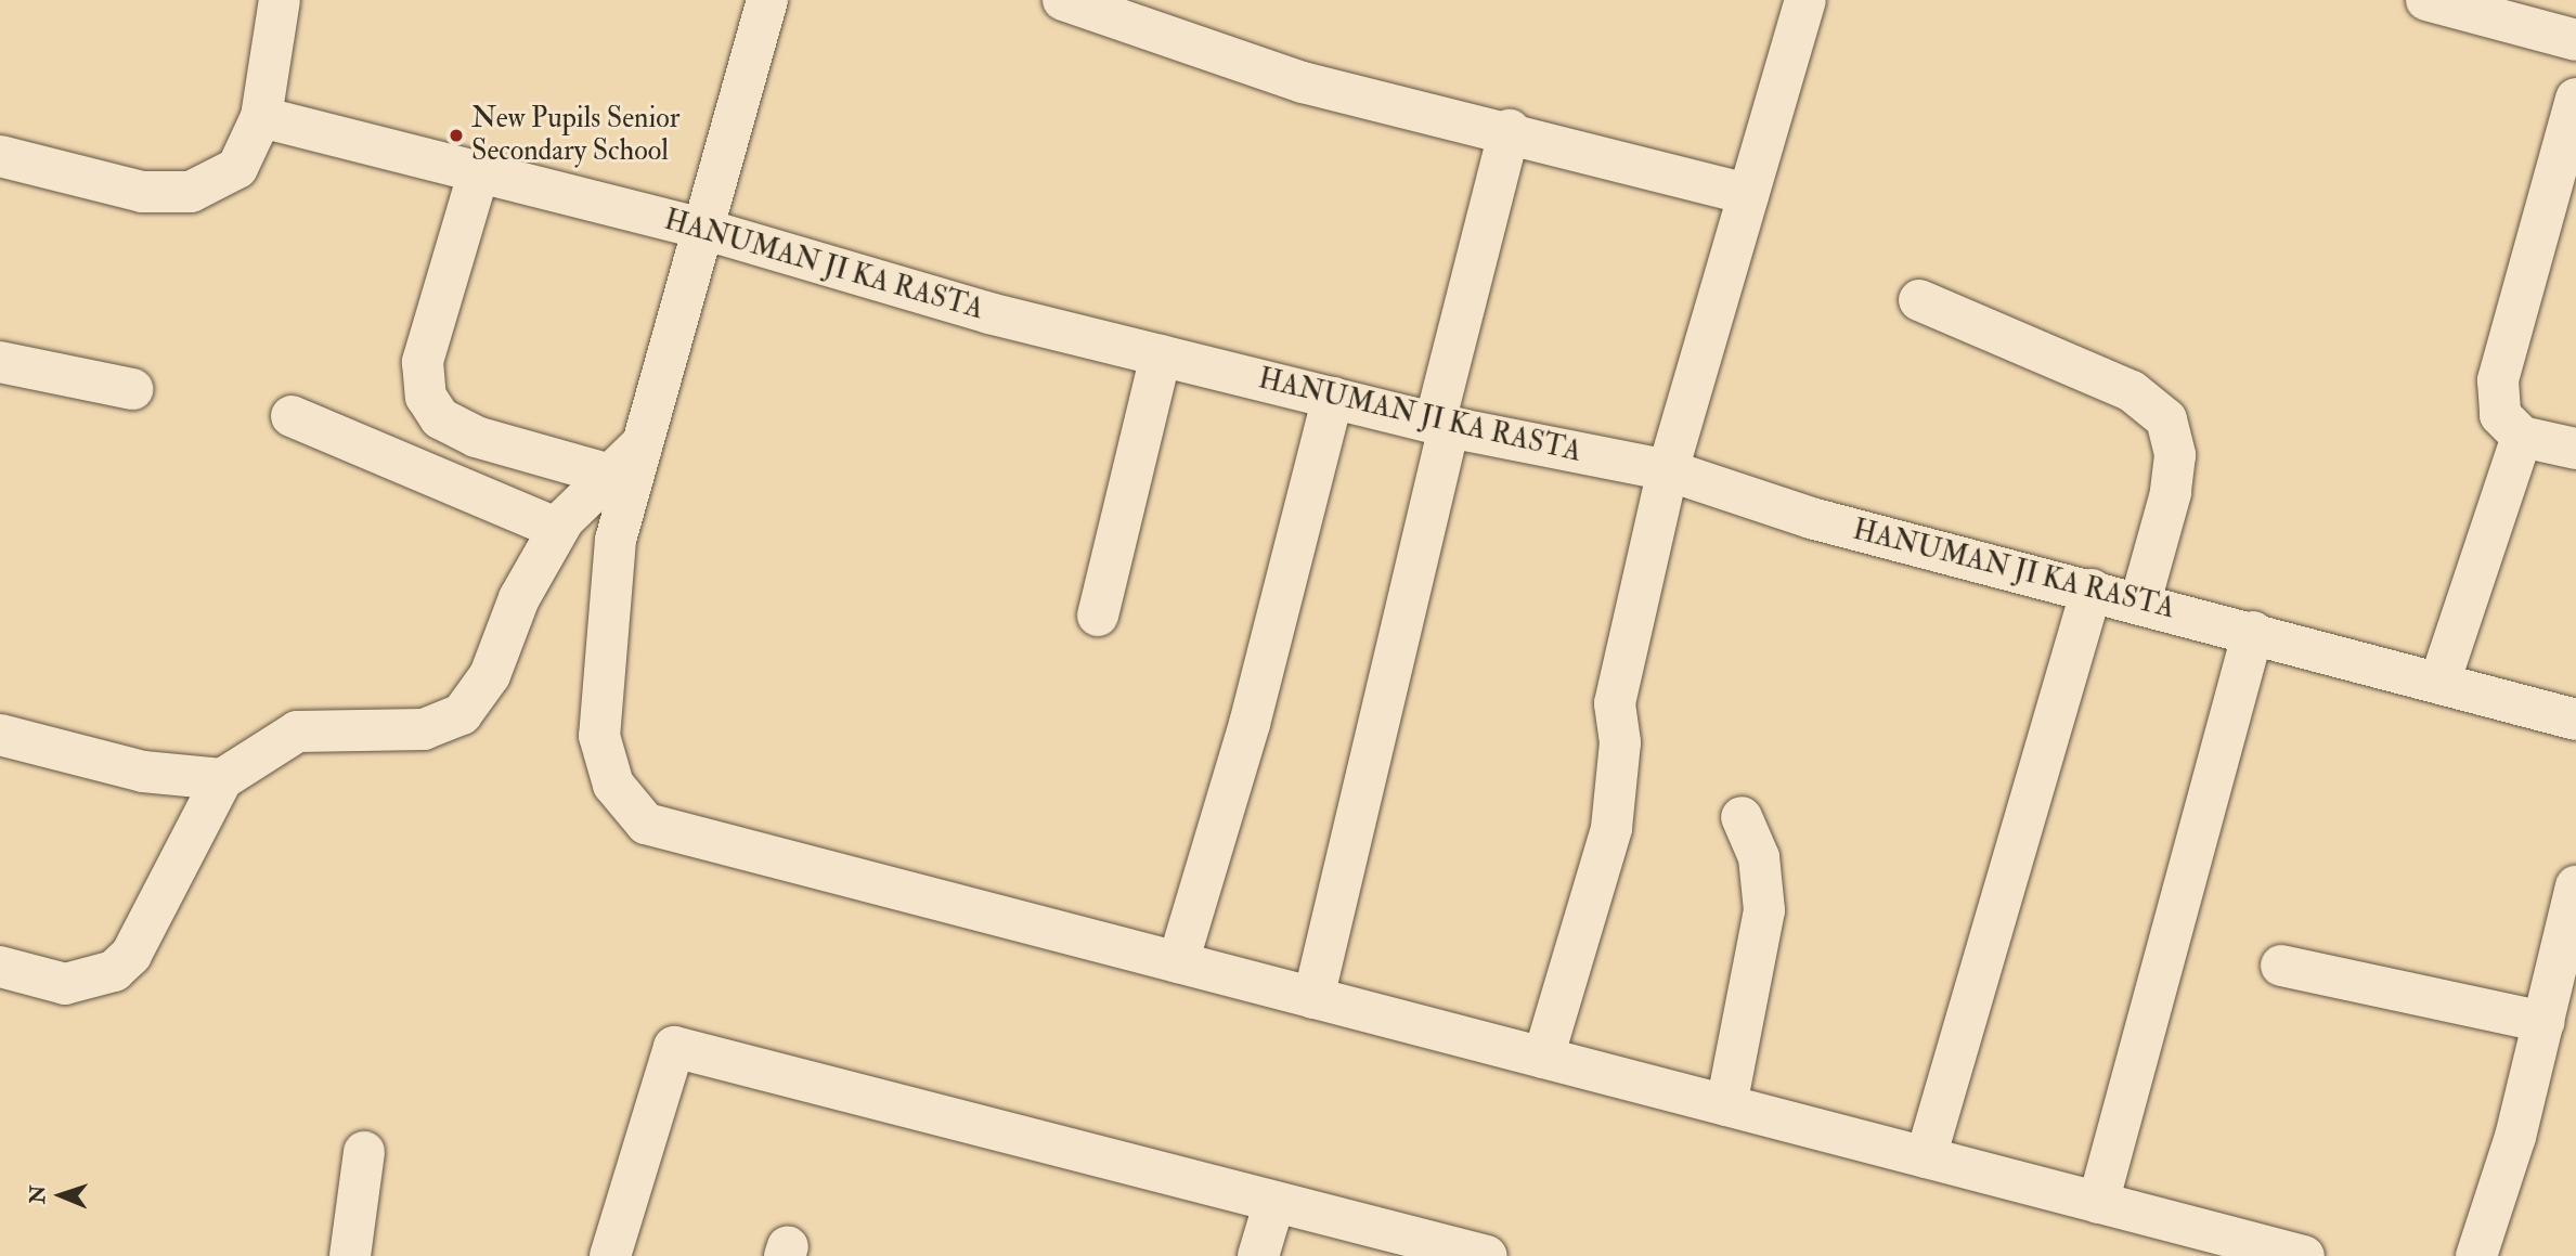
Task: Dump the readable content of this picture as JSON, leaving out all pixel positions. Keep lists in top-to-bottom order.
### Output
{
  "streets": {
    "street": ["HANUMAN JI KA RASTA"]
  },
  "places": ["New Pupils Senior Secondary School"],
  "north": "left"
}
